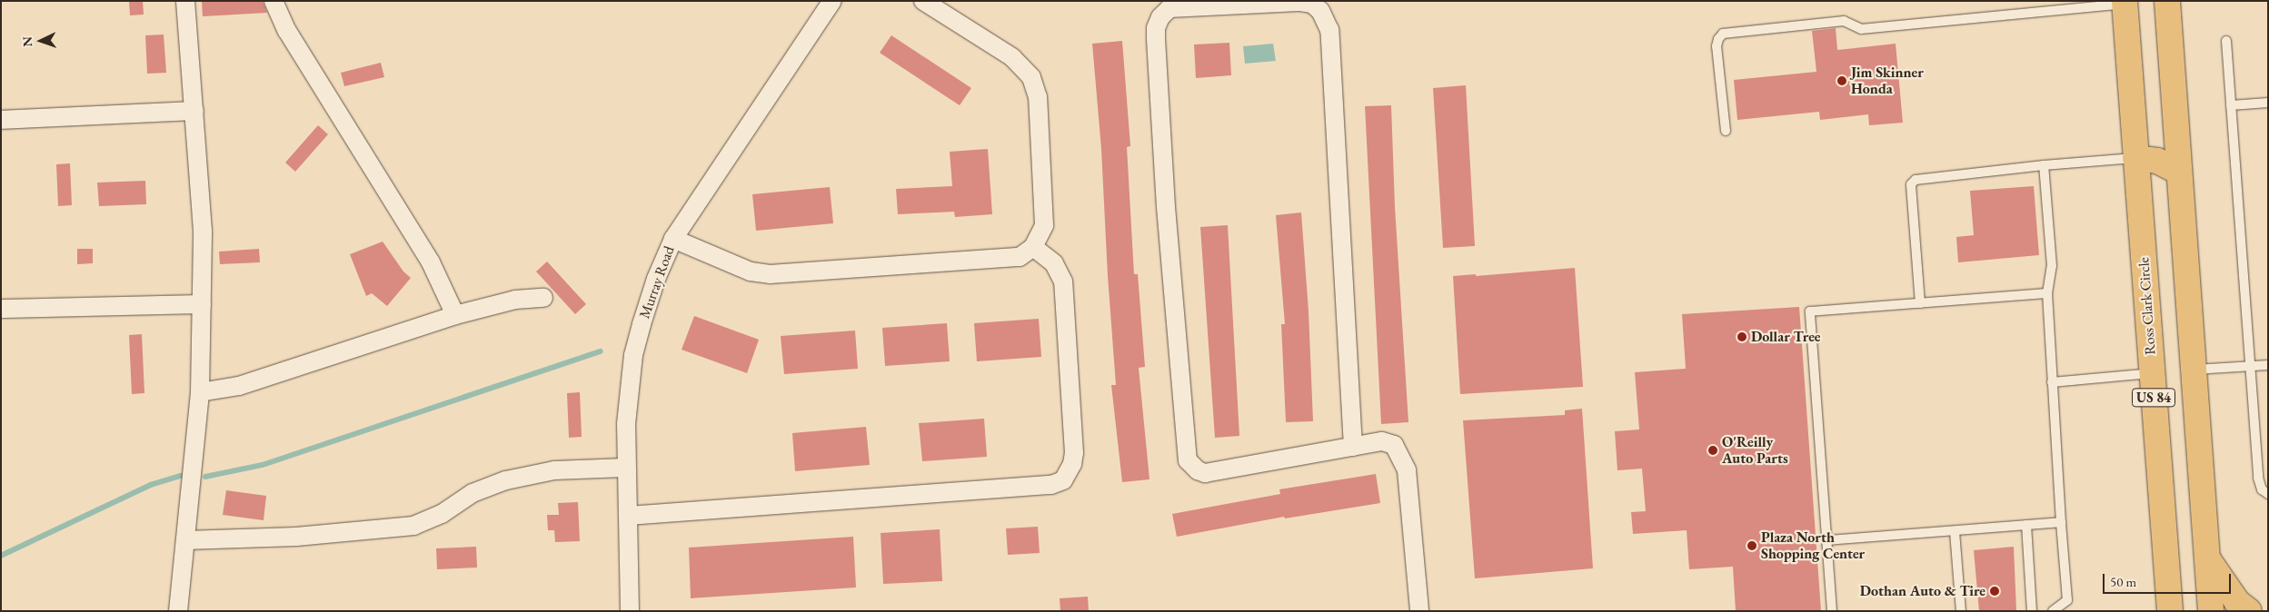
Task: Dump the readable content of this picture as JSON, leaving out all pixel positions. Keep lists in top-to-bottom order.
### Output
{
  "streets": {
    "highway": ["Ross Clark Circle", "US 84"],
    "street": ["Murray Road"]
  },
  "places": [
    "Jim Skinner Honda",
    "Dollar Tree",
    "O'Reilly Auto Parts",
    "Plaza North Shopping Center",
    "Dothan Auto & Tire"
  ],
  "scale_bar": "50 m",
  "north": "left"
}
